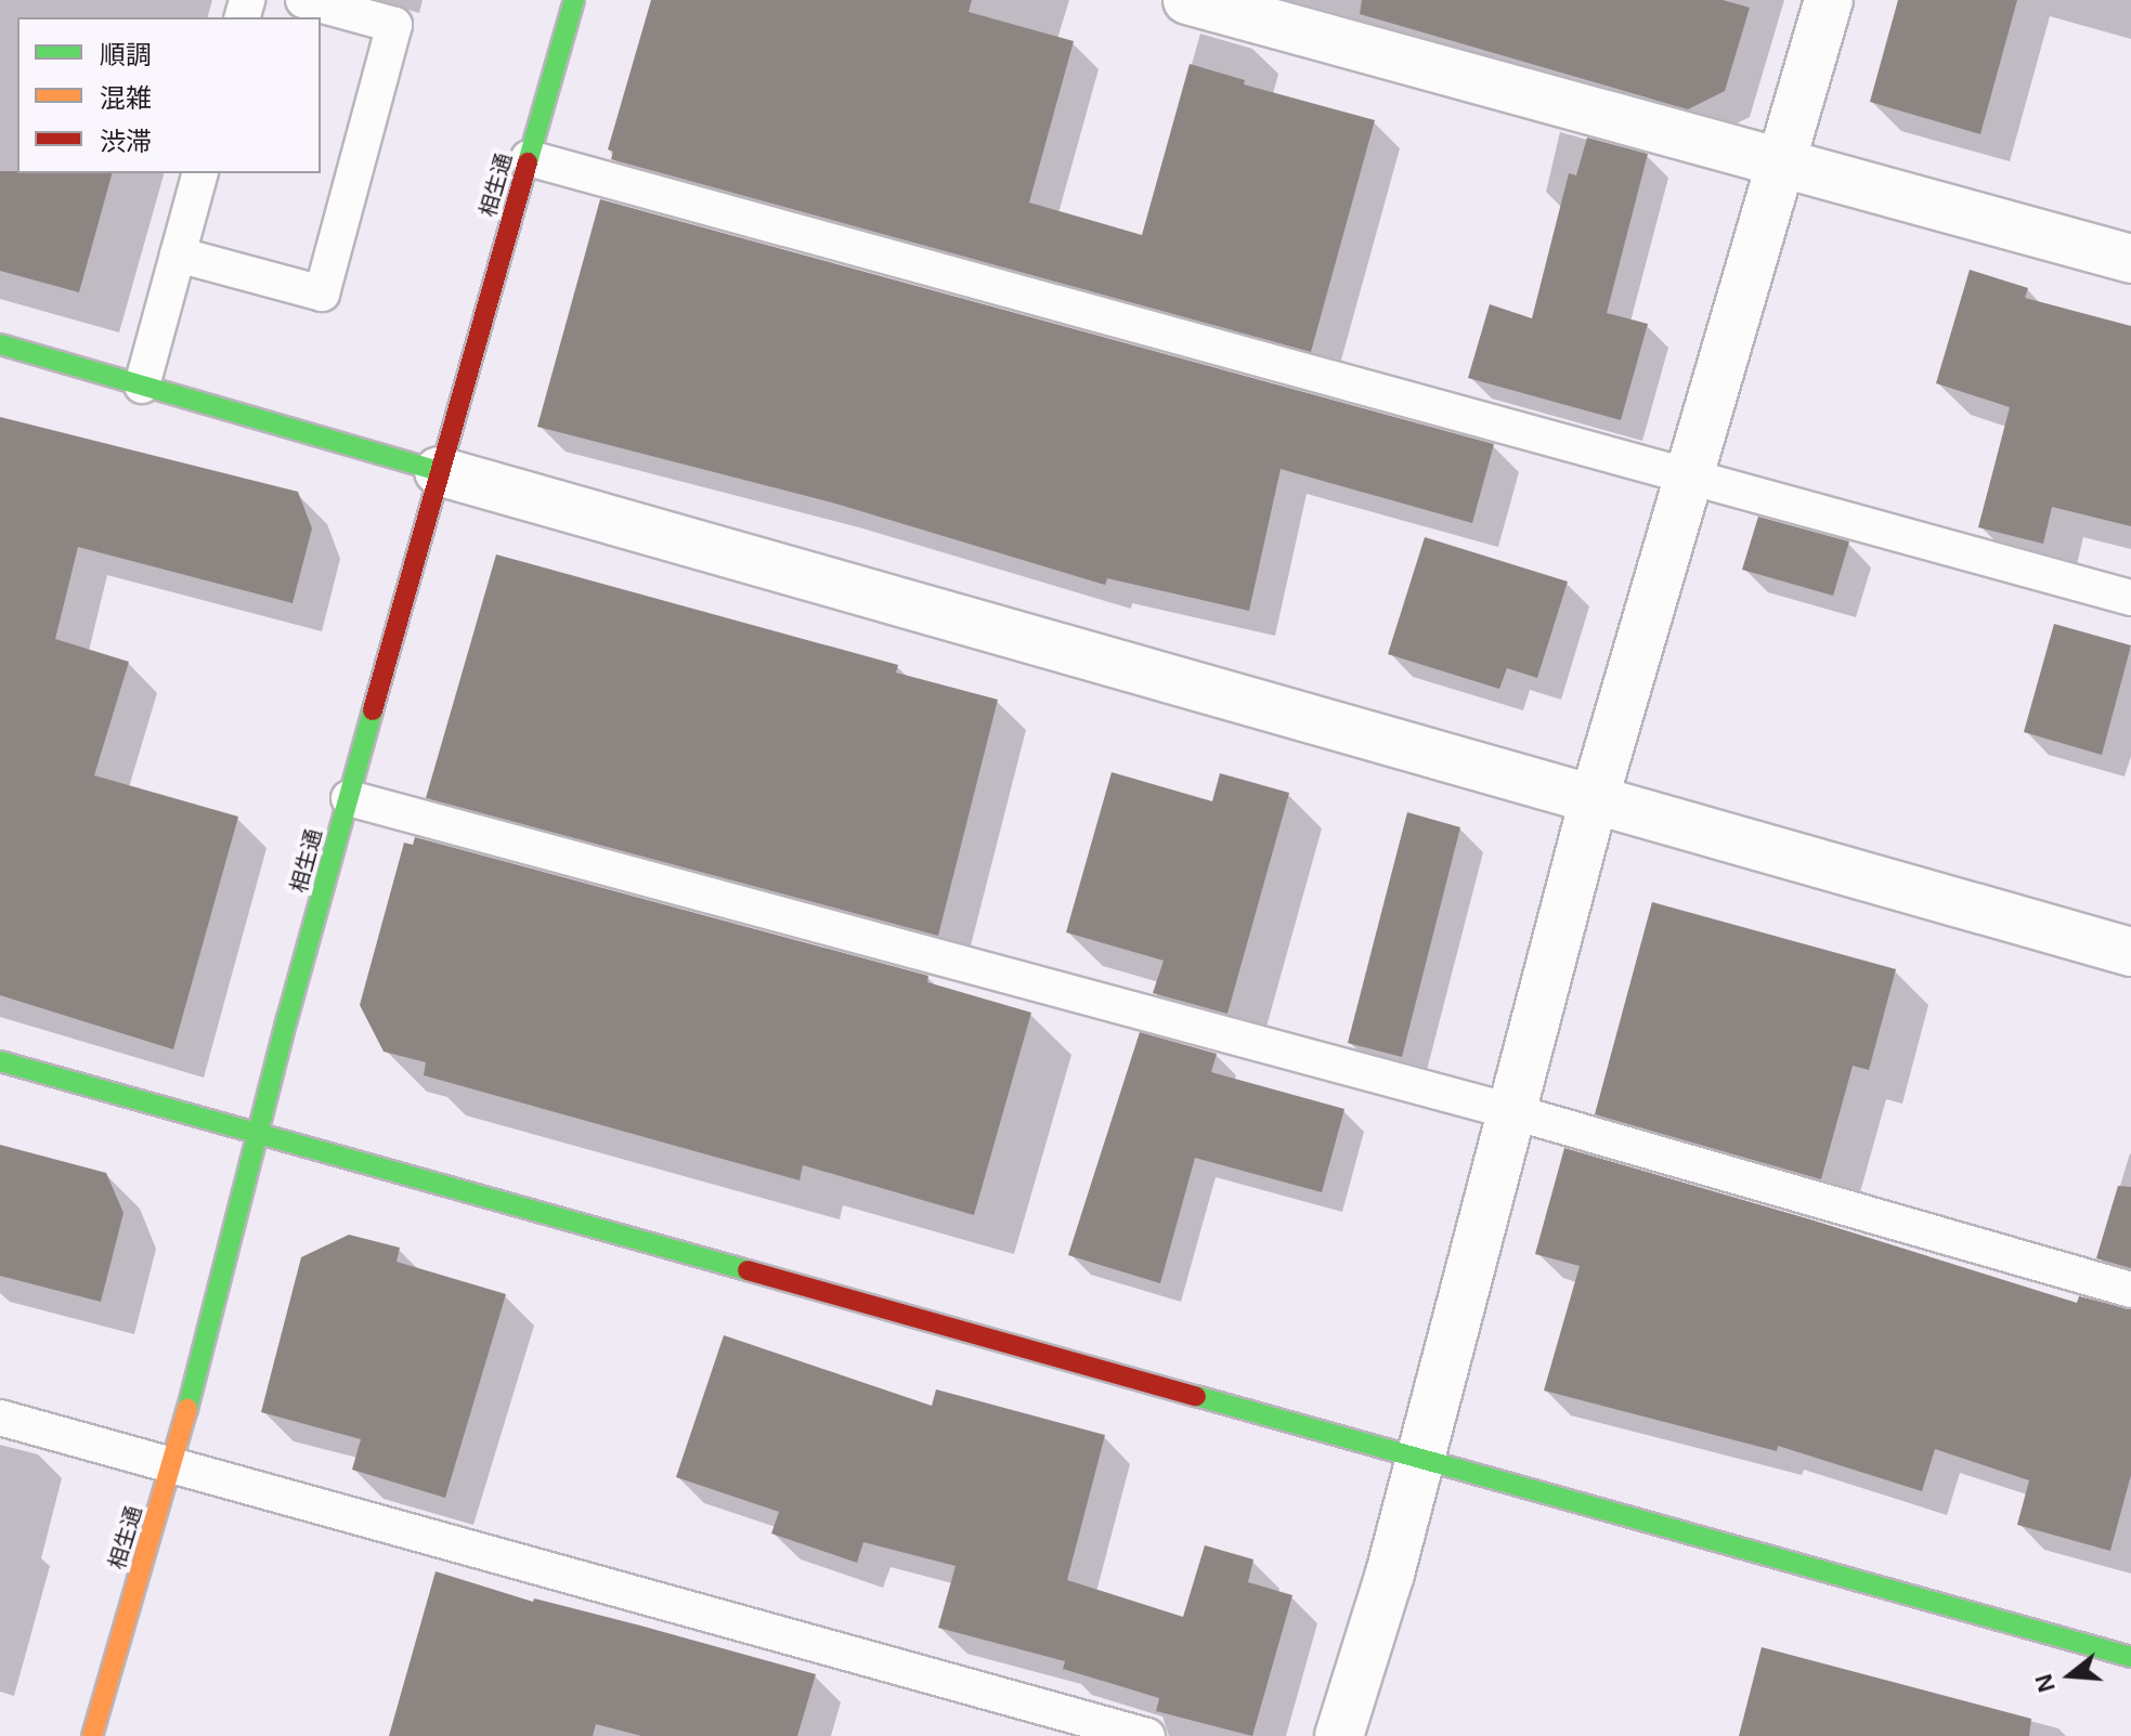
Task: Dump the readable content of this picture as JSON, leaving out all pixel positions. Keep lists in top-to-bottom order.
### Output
{
  "streets": {
    "street": ["相生通"]
  },
  "legend": ["順調", "混雑", "渋滞"],
  "north": "left"
}
